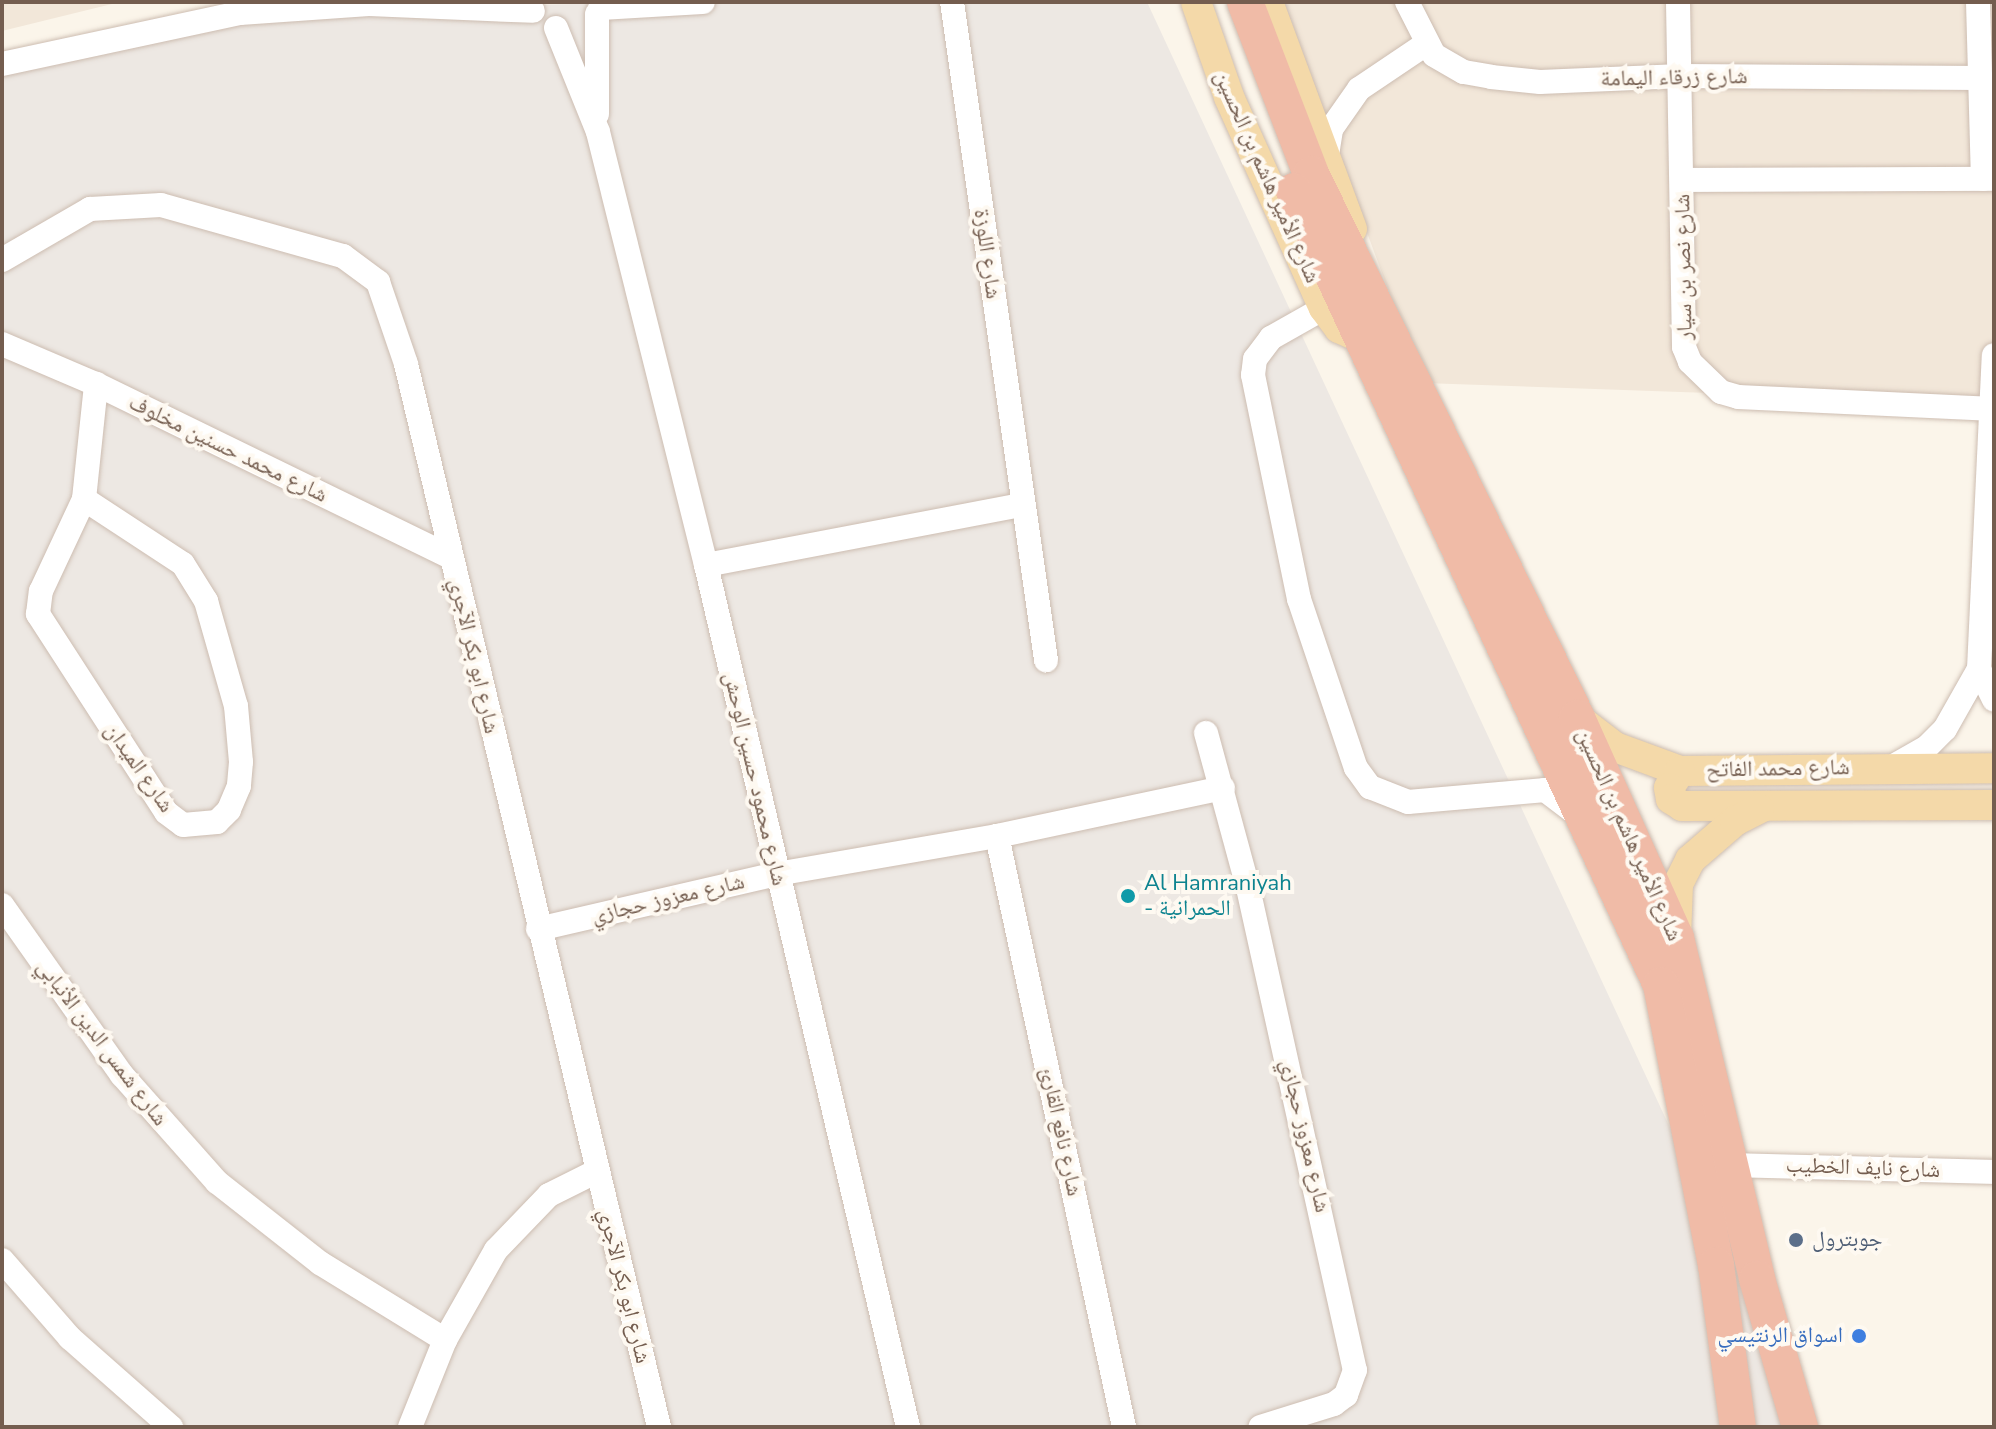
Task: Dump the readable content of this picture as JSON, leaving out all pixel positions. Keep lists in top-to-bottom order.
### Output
{
  "streets": {
    "highway": ["شارع الأمير هاشم بن الحسين"],
    "main road": ["شارع محمد الفاتح"],
    "street": [
      "شارع زرقاء اليمامة",
      "شارع اللوزة",
      "شارع نصر بن سيار",
      "شارع محمد حسنين مخلوف",
      "شارع ابو بكر الآجري",
      "شارع الميدان",
      "شارع محمود حسين الوحش",
      "شارع معزوز حجازي",
      "شارع شمس الدين الأنبابي",
      "شارع نافع القارئ",
      "شارع نايف الخطيب"
    ]
  },
  "crossings": [
    ["شارع زرقاء اليمامة", "شارع نصر بن سيار"],
    ["شارع الأمير هاشم بن الحسين", "شارع محمد الفاتح"],
    ["شارع الأمير هاشم بن الحسين", "شارع نايف الخطيب"],
    ["شارع محمد حسنين مخلوف", "شارع ابو بكر الآجري"],
    ["شارع محمد حسنين مخلوف", "شارع الميدان"],
    ["شارع ابو بكر الآجري", "شارع معزوز حجازي"],
    ["شارع محمود حسين الوحش", "شارع معزوز حجازي"],
    ["شارع معزوز حجازي", "شارع نافع القارئ"]
  ],
  "places": ["Al Hamraniyah - الحمرانية", "جوبترول", "اسواق الرنتيسي"]
}
